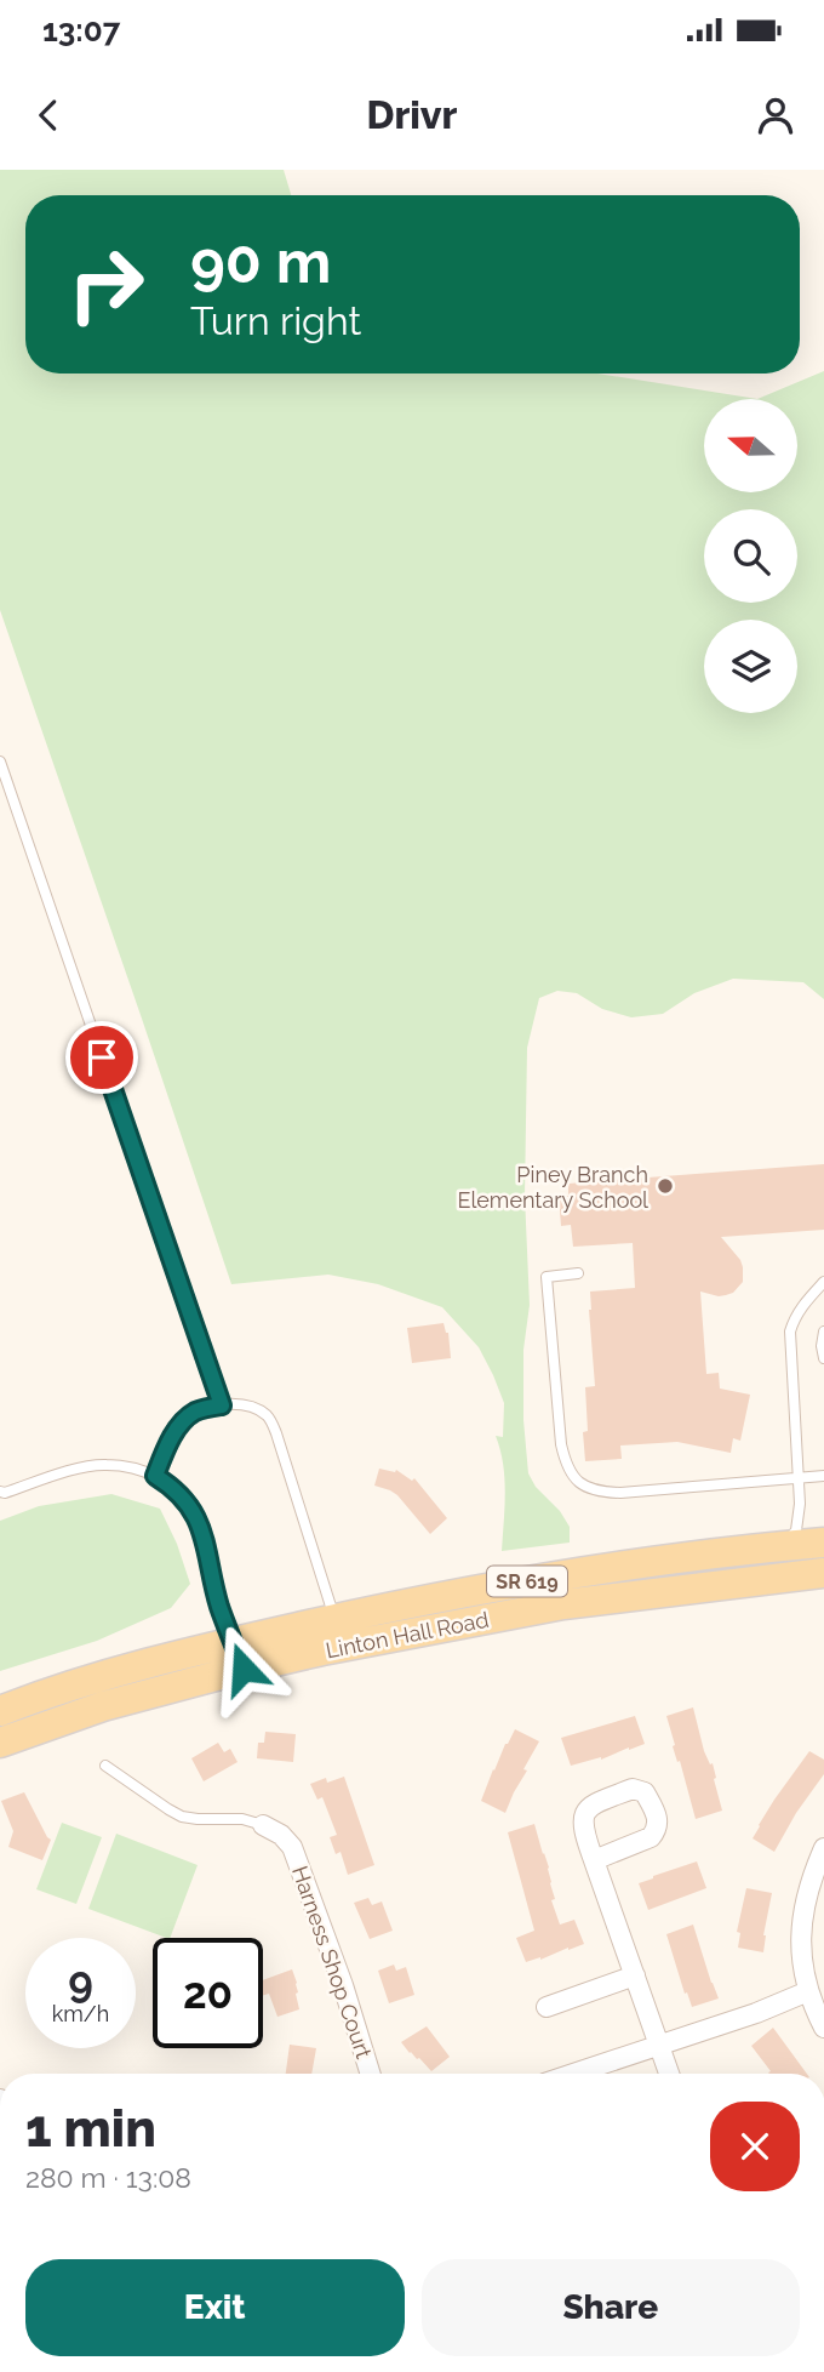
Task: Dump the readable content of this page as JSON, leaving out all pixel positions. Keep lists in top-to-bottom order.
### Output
{
  "streets": {
    "main road": ["SR 619", "Linton Hall Road"],
    "street": ["Harness Shop Court"]
  },
  "places": ["Piney Branch Elementary School"],
  "north": "left",
  "page": {
    "status": "13:07",
    "header": "Drivr",
    "turn": ["90 m", "Turn right"],
    "speed": "9 km/h",
    "limit": "20",
    "heading": ["1 min", "280 m · 13:08"],
    "buttons": ["Exit", "Share"]
  }
}
